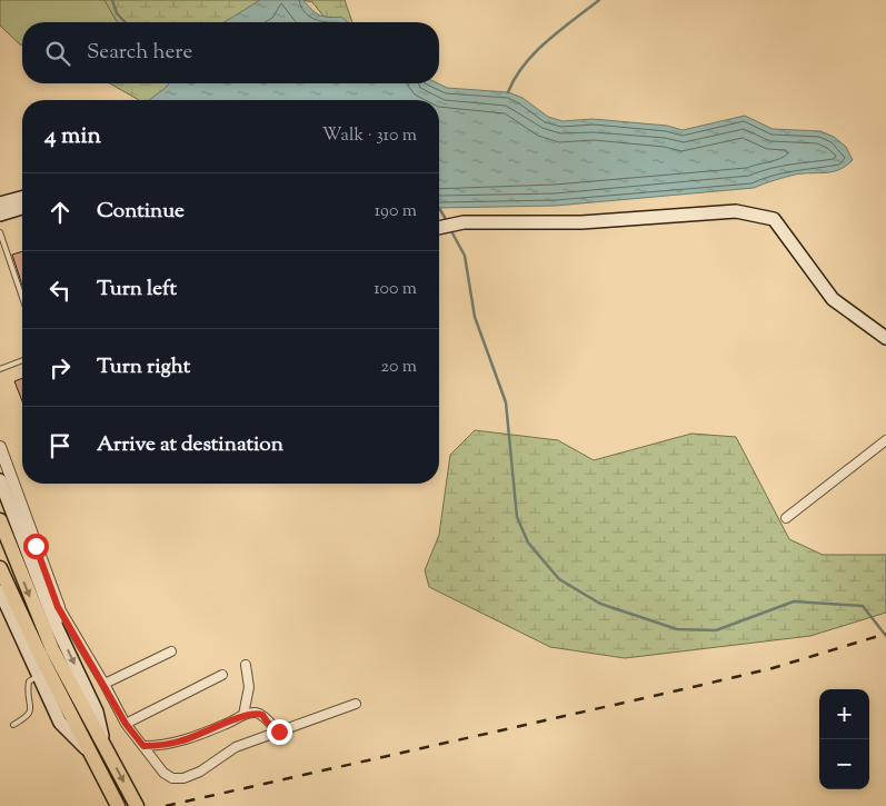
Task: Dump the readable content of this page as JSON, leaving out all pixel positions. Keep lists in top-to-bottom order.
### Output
{
  "page": {
    "search": "Search here",
    "heading": ["4 min", "Walk · 310 m"],
    "list": [
      ["Continue", "190 m"],
      ["Turn left", "100 m"],
      ["Turn right", "20 m"],
      "Arrive at destination"
    ],
    "map_buttons": ["+", "−"]
  }
}
